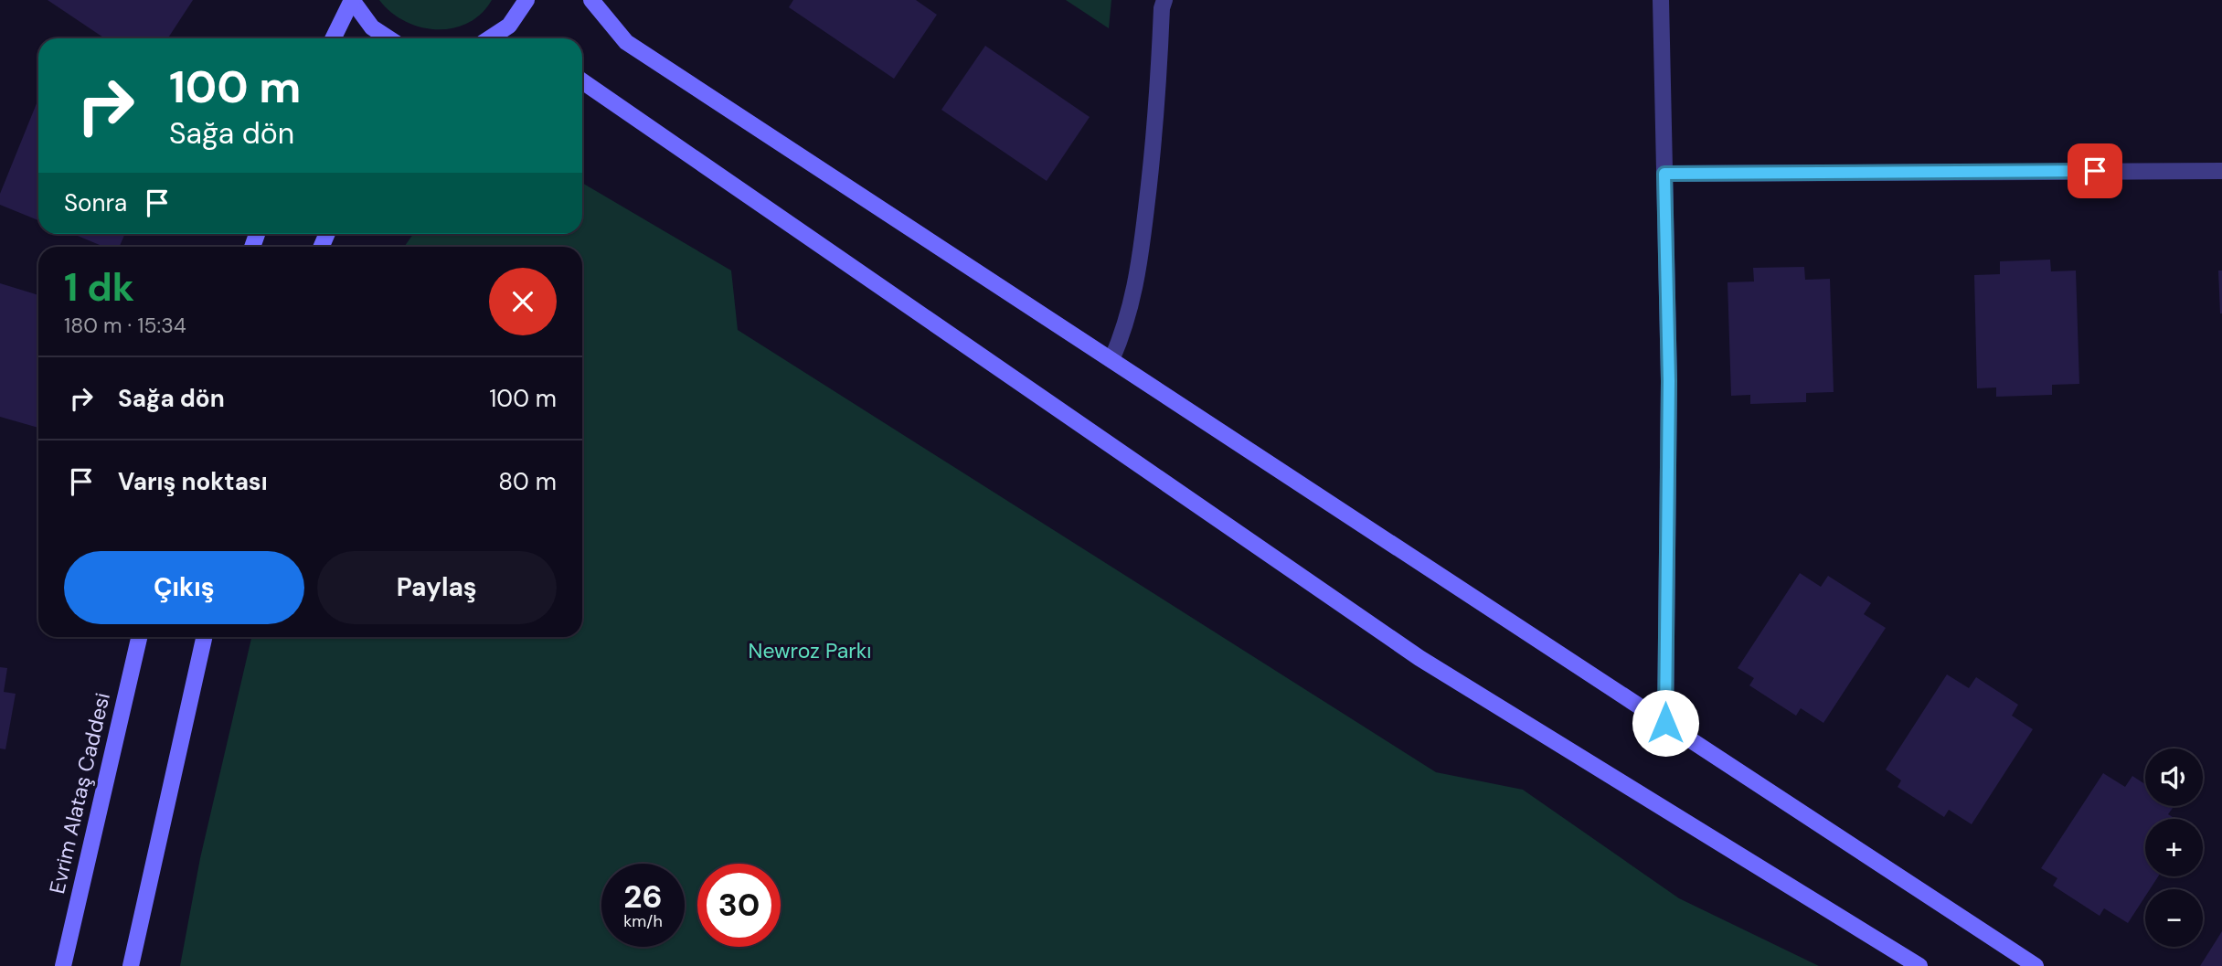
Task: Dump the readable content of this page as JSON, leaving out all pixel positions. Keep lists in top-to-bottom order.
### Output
{
  "streets": {
    "main road": ["Evrim Alataş Caddesi"]
  },
  "parks": ["Newroz Parkı"],
  "page": {
    "turn": ["100 m", "Sağa dön"],
    "then": "Sonra",
    "heading": ["1 dk", "180 m · 15:34"],
    "list": [
      {
        "name": "Sağa dön",
        "value": "100 m"
      },
      {
        "name": "Varış noktası",
        "value": "80 m"
      }
    ],
    "buttons": ["Çıkış", "Paylaş"],
    "map_buttons": ["+", "−"],
    "speed": "26 km/h",
    "limit": "30"
  }
}
